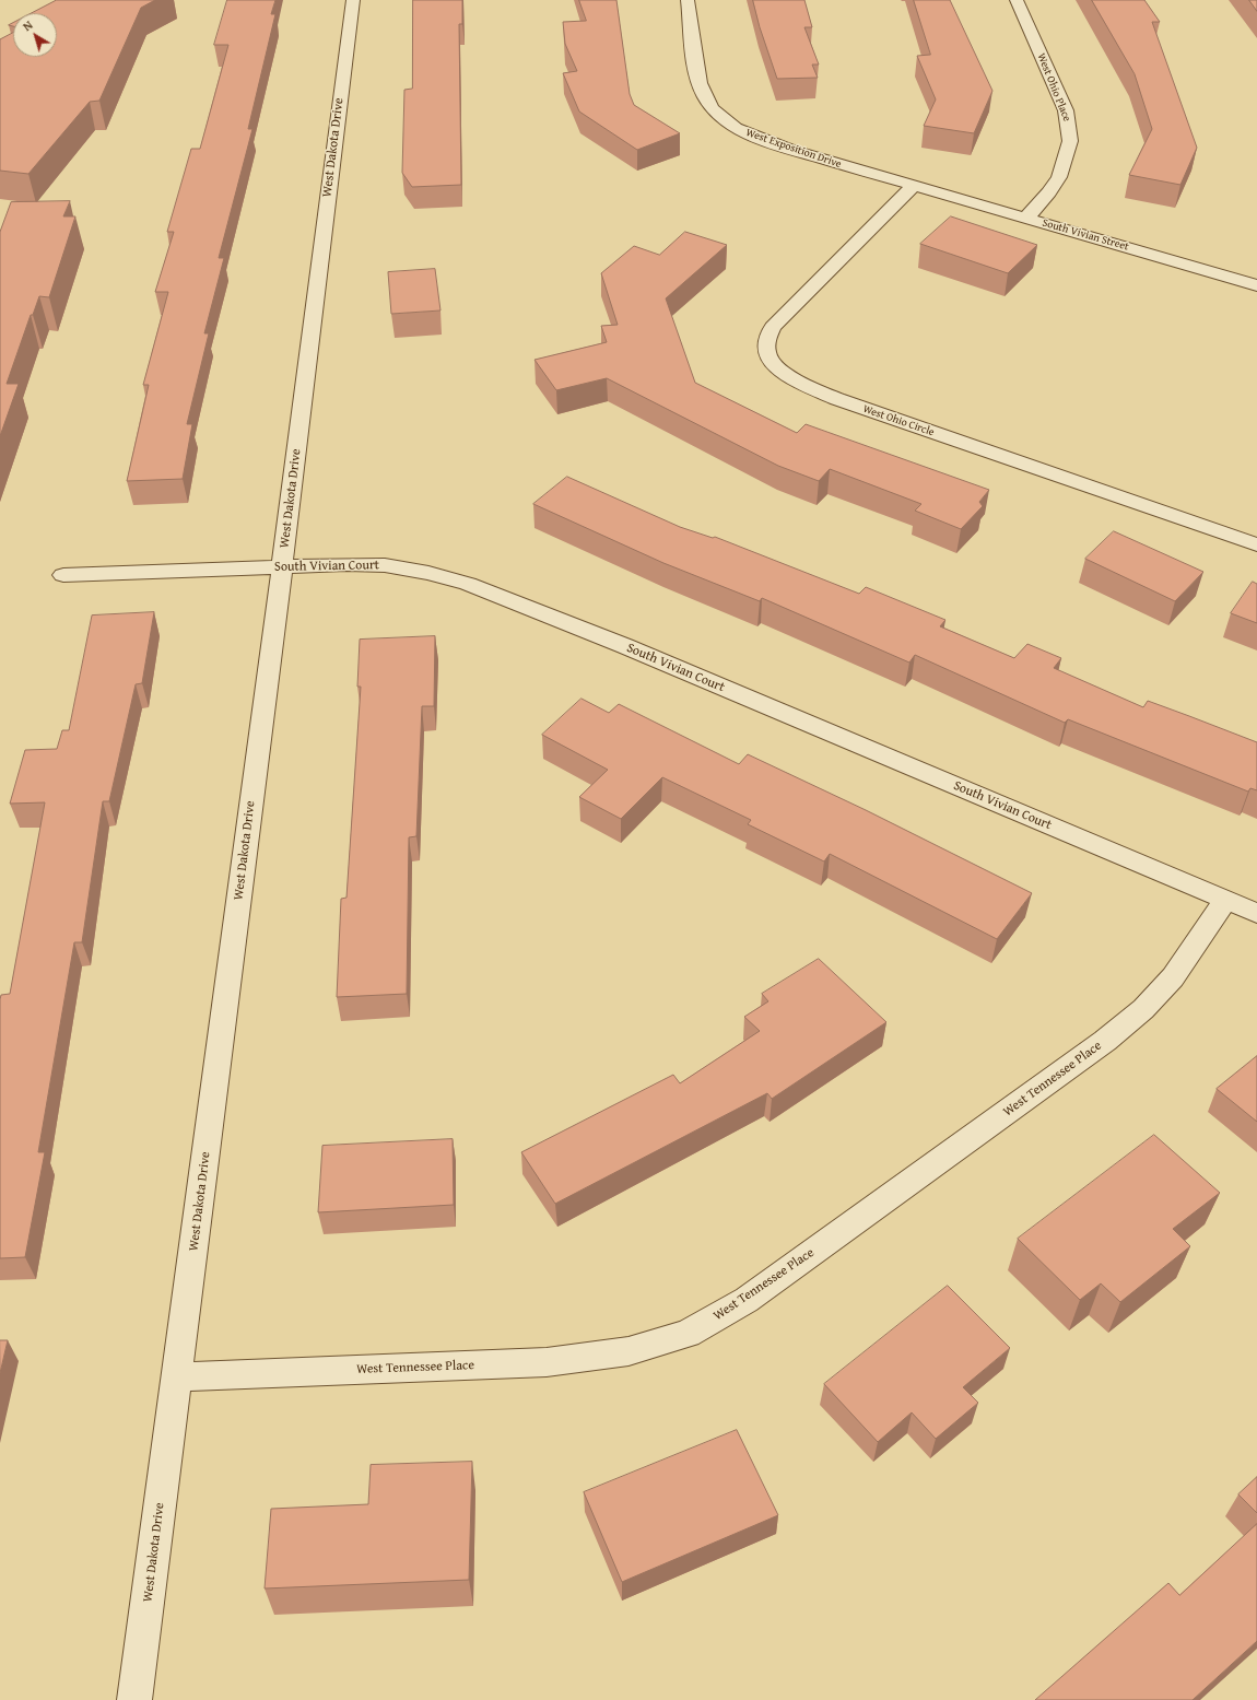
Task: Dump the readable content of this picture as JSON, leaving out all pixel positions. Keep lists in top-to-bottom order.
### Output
{
  "streets": {
    "street": [
      "West Ohio Place",
      "West Dakota Drive",
      "West Exposition Drive",
      "South Vivian Street",
      "West Ohio Circle",
      "South Vivian Court",
      "West Tennessee Place"
    ]
  },
  "crossings": [
    ["West Ohio Place", "South Vivian Street"],
    ["West Dakota Drive", "South Vivian Court"],
    ["West Dakota Drive", "West Tennessee Place"],
    ["West Exposition Drive", "South Vivian Street"],
    ["West Exposition Drive", "West Ohio Circle"],
    ["South Vivian Street", "West Ohio Circle"],
    ["South Vivian Court", "West Tennessee Place"]
  ],
  "north": "top left"
}
